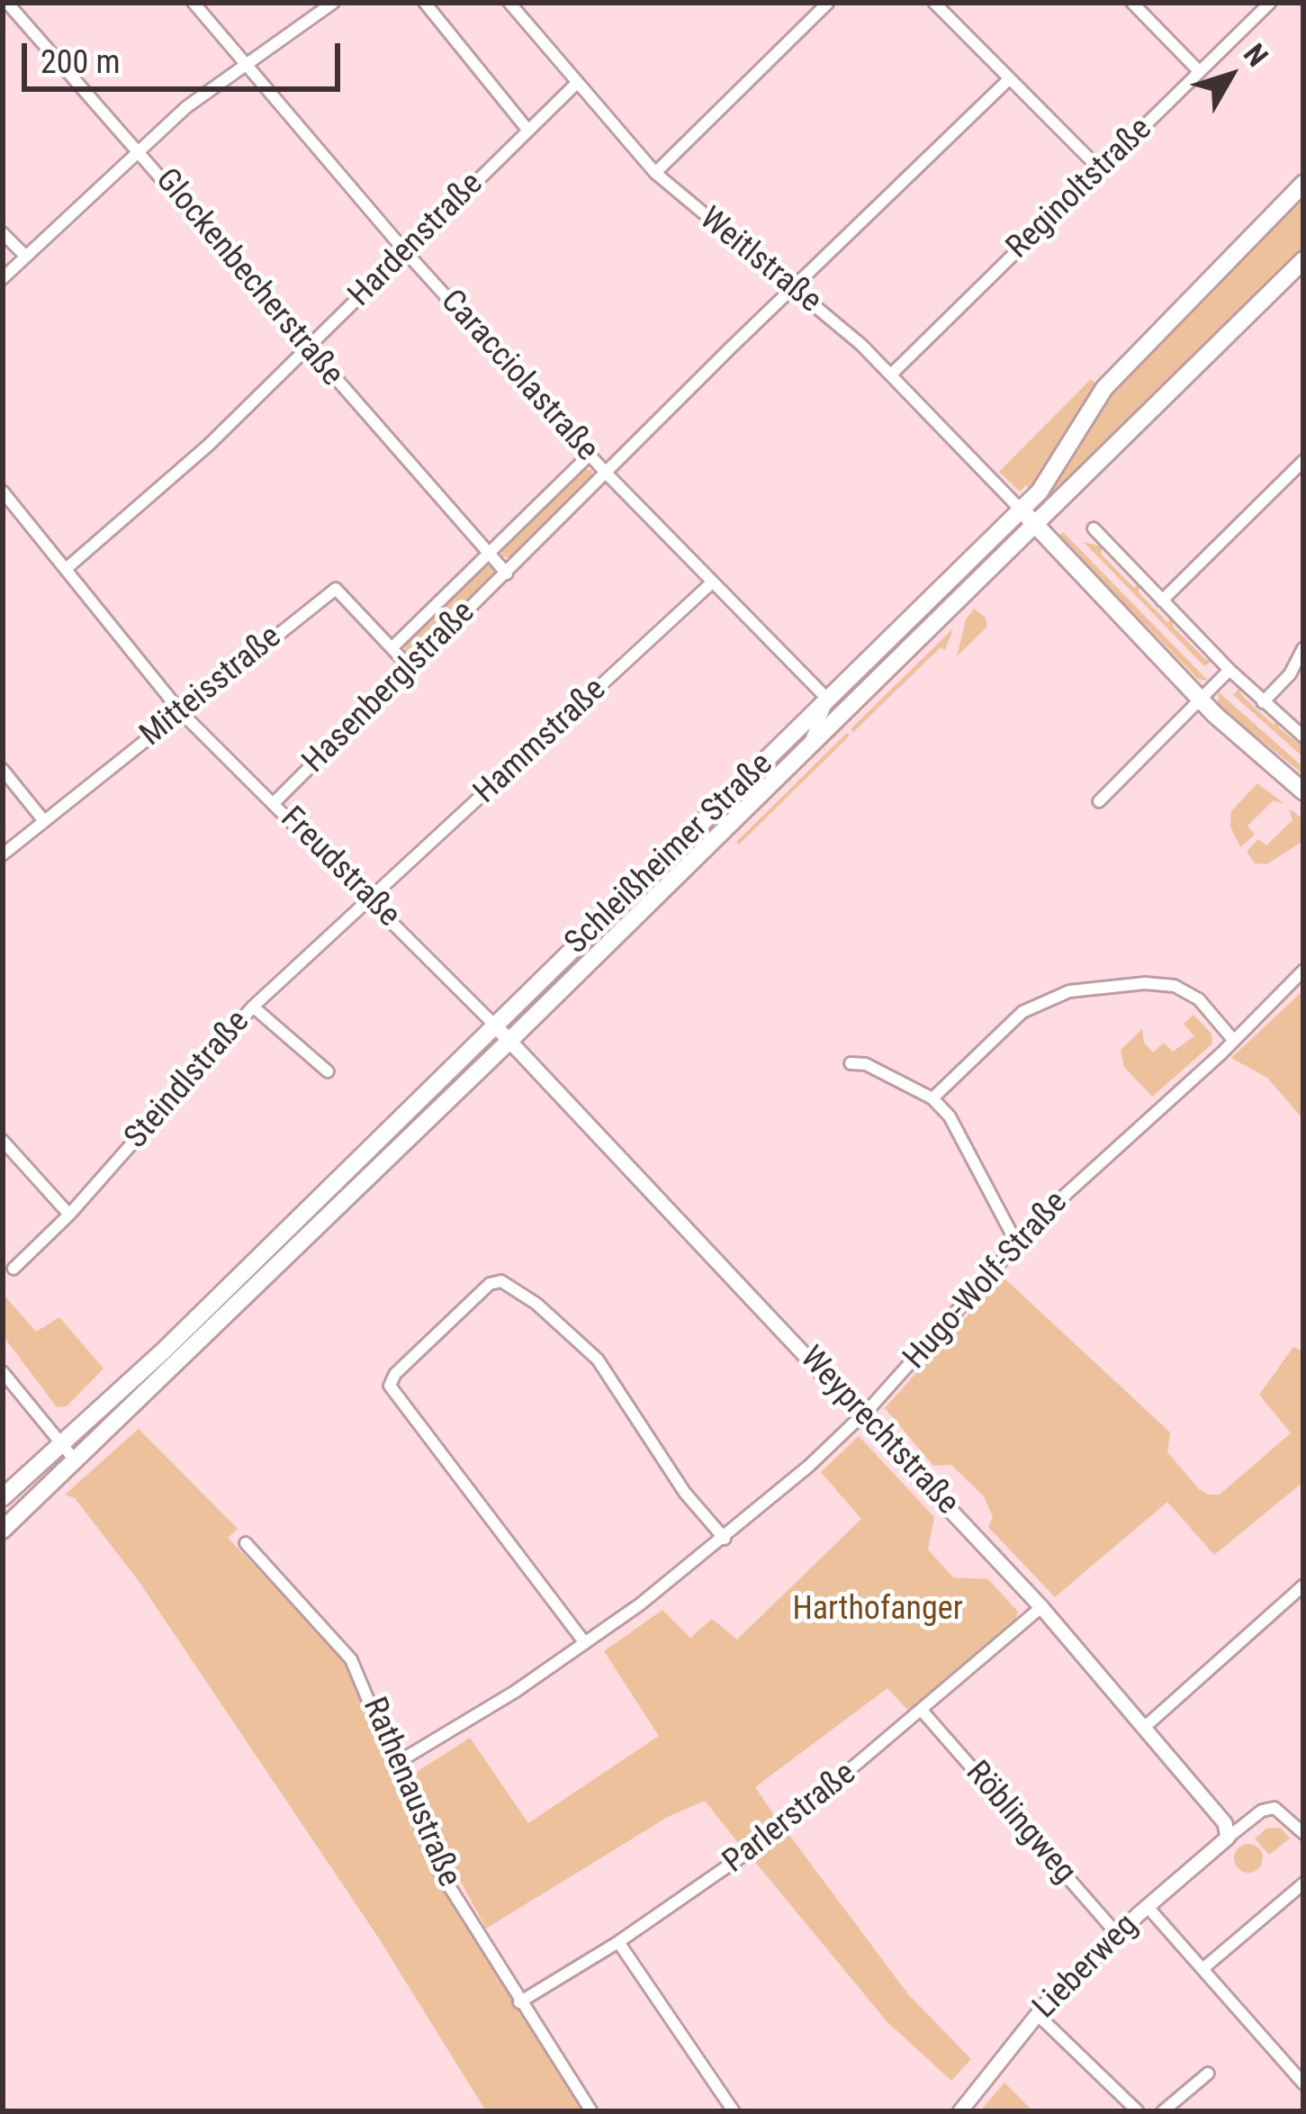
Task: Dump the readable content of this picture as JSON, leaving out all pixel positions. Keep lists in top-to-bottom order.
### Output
{
  "streets": {
    "main road": ["Schleißheimer Straße"],
    "street": [
      "Reginoltstraße",
      "Hardenstraße",
      "Weitlstraße",
      "Glockenbecherstraße",
      "Caracciolastraße",
      "Mitteisstraße",
      "Hasenberglstraße",
      "Hammstraße",
      "Freudstraße",
      "Steindlstraße",
      "Hugo-Wolf-Straße",
      "Weyprechtstraße",
      "Rathenaustraße",
      "Parlerstraße",
      "Röblingweg",
      "Lieberweg"
    ]
  },
  "crossings": [
    ["Reginoltstraße", "Weitlstraße"],
    ["Hardenstraße", "Weitlstraße"],
    ["Hardenstraße", "Glockenbecherstraße"],
    ["Hardenstraße", "Caracciolastraße"],
    ["Hardenstraße", "Freudstraße"],
    ["Weitlstraße", "Hasenberglstraße"],
    ["Weitlstraße", "Schleißheimer Straße"],
    ["Glockenbecherstraße", "Hasenberglstraße"],
    ["Caracciolastraße", "Hasenberglstraße"],
    ["Caracciolastraße", "Hammstraße"],
    ["Caracciolastraße", "Schleißheimer Straße"],
    ["Mitteisstraße", "Hasenberglstraße"],
    ["Mitteisstraße", "Freudstraße"],
    ["Hasenberglstraße", "Freudstraße"],
    ["Hammstraße", "Freudstraße"],
    ["Hammstraße", "Steindlstraße"],
    ["Schleißheimer Straße", "Freudstraße"],
    ["Schleißheimer Straße", "Weyprechtstraße"],
    ["Freudstraße", "Steindlstraße"],
    ["Freudstraße", "Weyprechtstraße"],
    ["Hugo-Wolf-Straße", "Weyprechtstraße"],
    ["Hugo-Wolf-Straße", "Rathenaustraße"],
    ["Weyprechtstraße", "Parlerstraße"],
    ["Weyprechtstraße", "Lieberweg"],
    ["Rathenaustraße", "Parlerstraße"],
    ["Parlerstraße", "Röblingweg"],
    ["Röblingweg", "Lieberweg"]
  ],
  "parks": ["Harthofanger"],
  "scale_bar": "200 m",
  "north": "top right"
}
